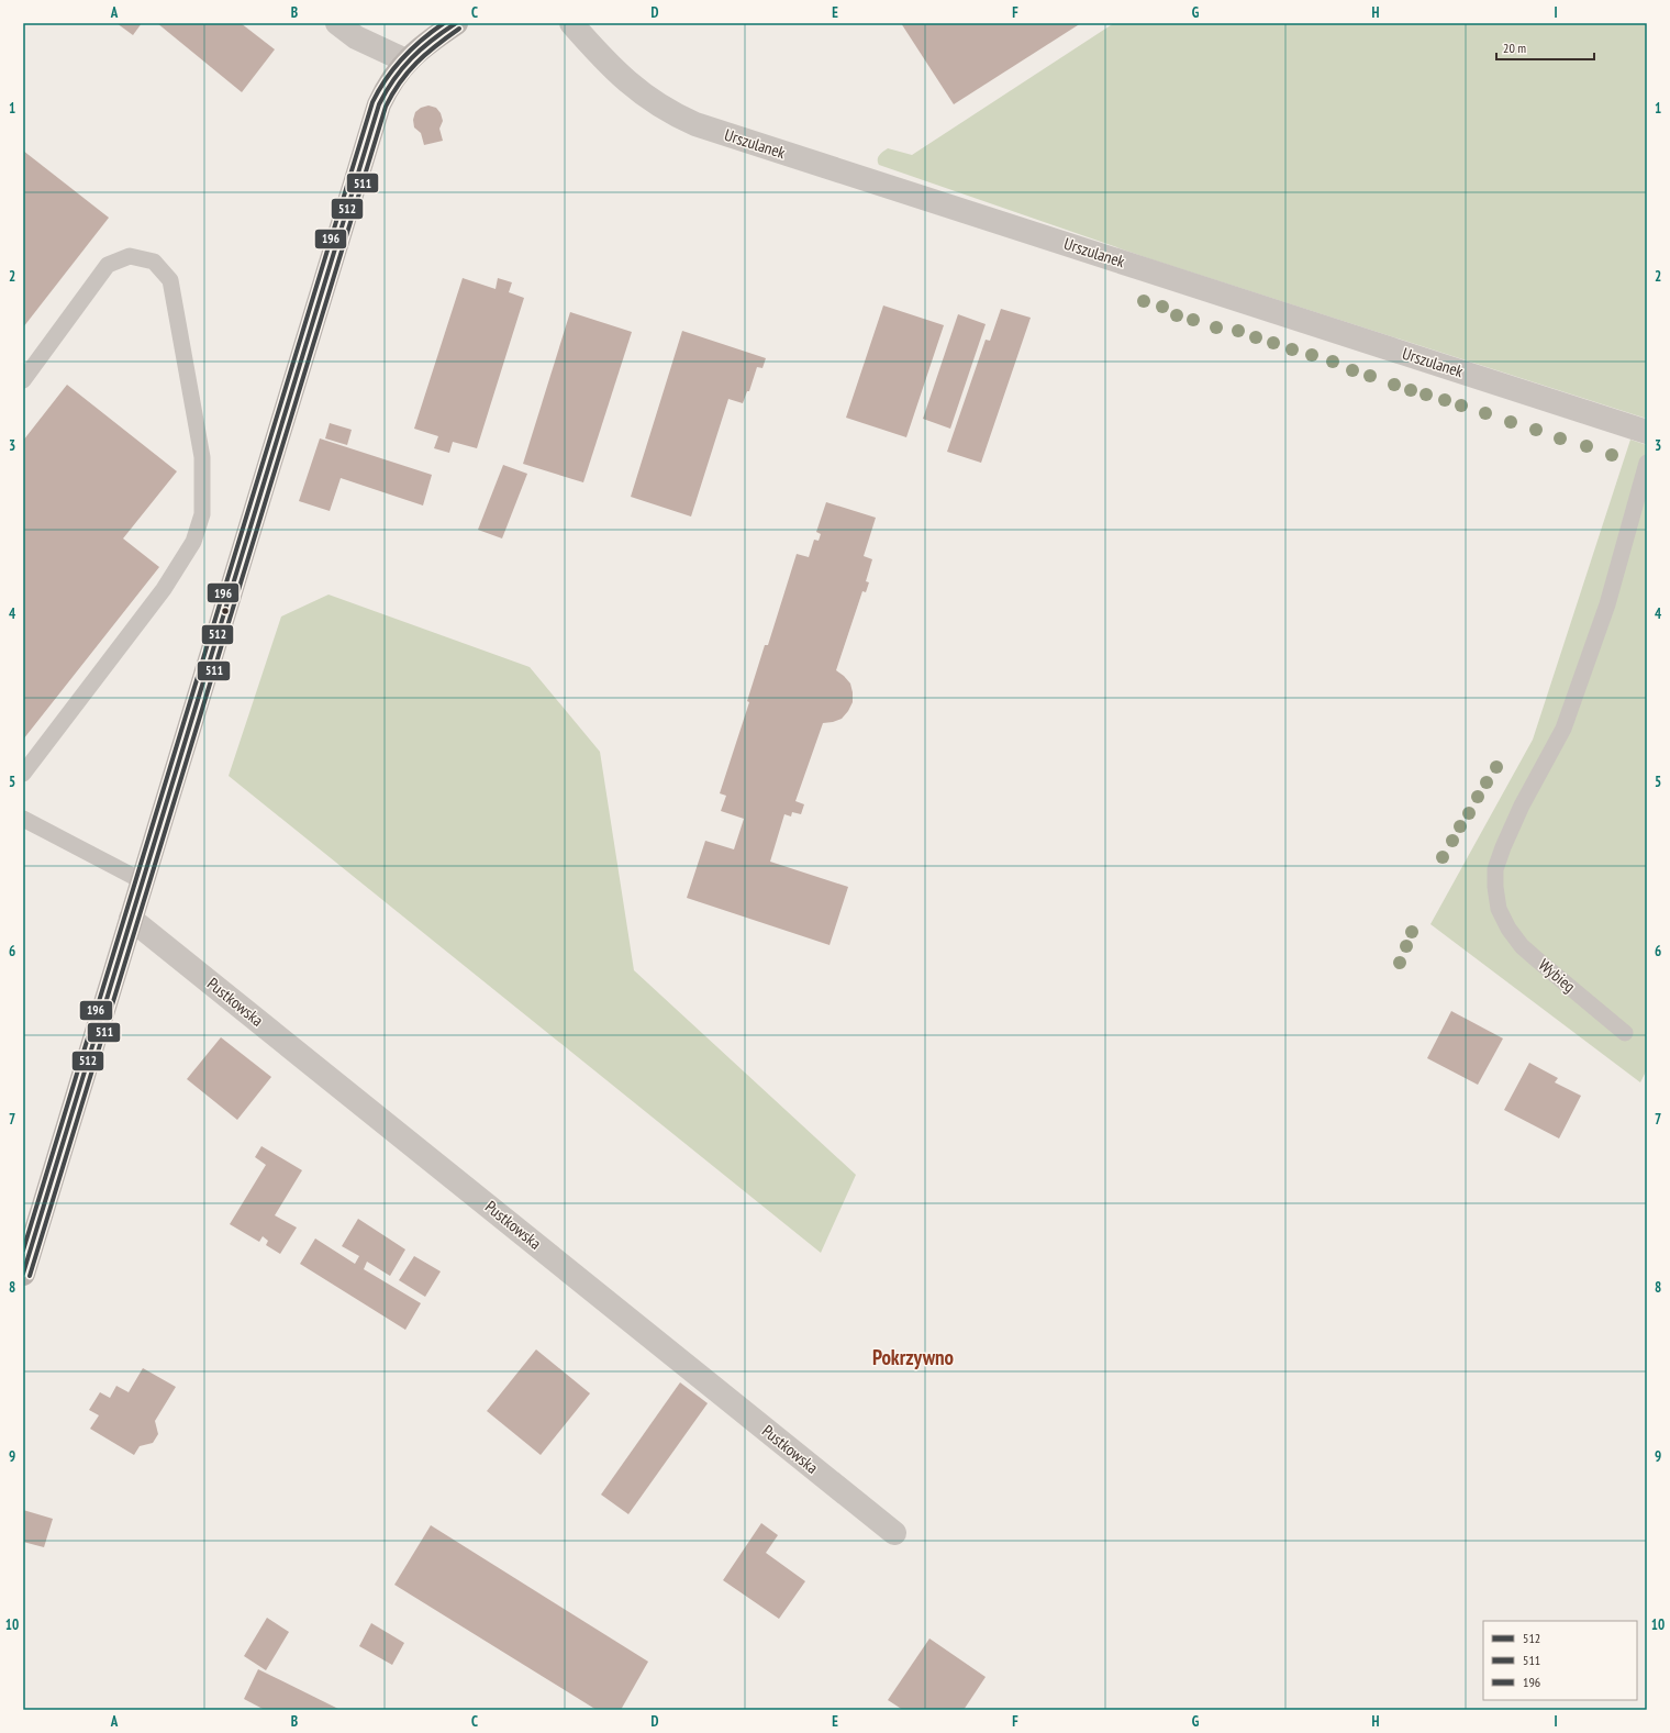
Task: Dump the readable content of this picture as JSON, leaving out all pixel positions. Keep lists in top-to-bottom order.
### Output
{
  "streets": {
    "street": ["Urszulanek", "Pustkowska"],
    "lane": ["Wybieg"]
  },
  "districts": ["Pokrzywno"],
  "lines": ["transit line 512", "transit line 196", "transit line 511"],
  "legend": ["512", "511", "196"],
  "scale_bar": "20 m",
  "grid": {
    "columns": [
      "A",
      "B",
      "C",
      "D",
      "E",
      "F",
      "G",
      "H",
      "I"
    ],
    "rows": [
      "1",
      "2",
      "3",
      "4",
      "5",
      "6",
      "7",
      "8",
      "9",
      "10"
    ]
  }
}
